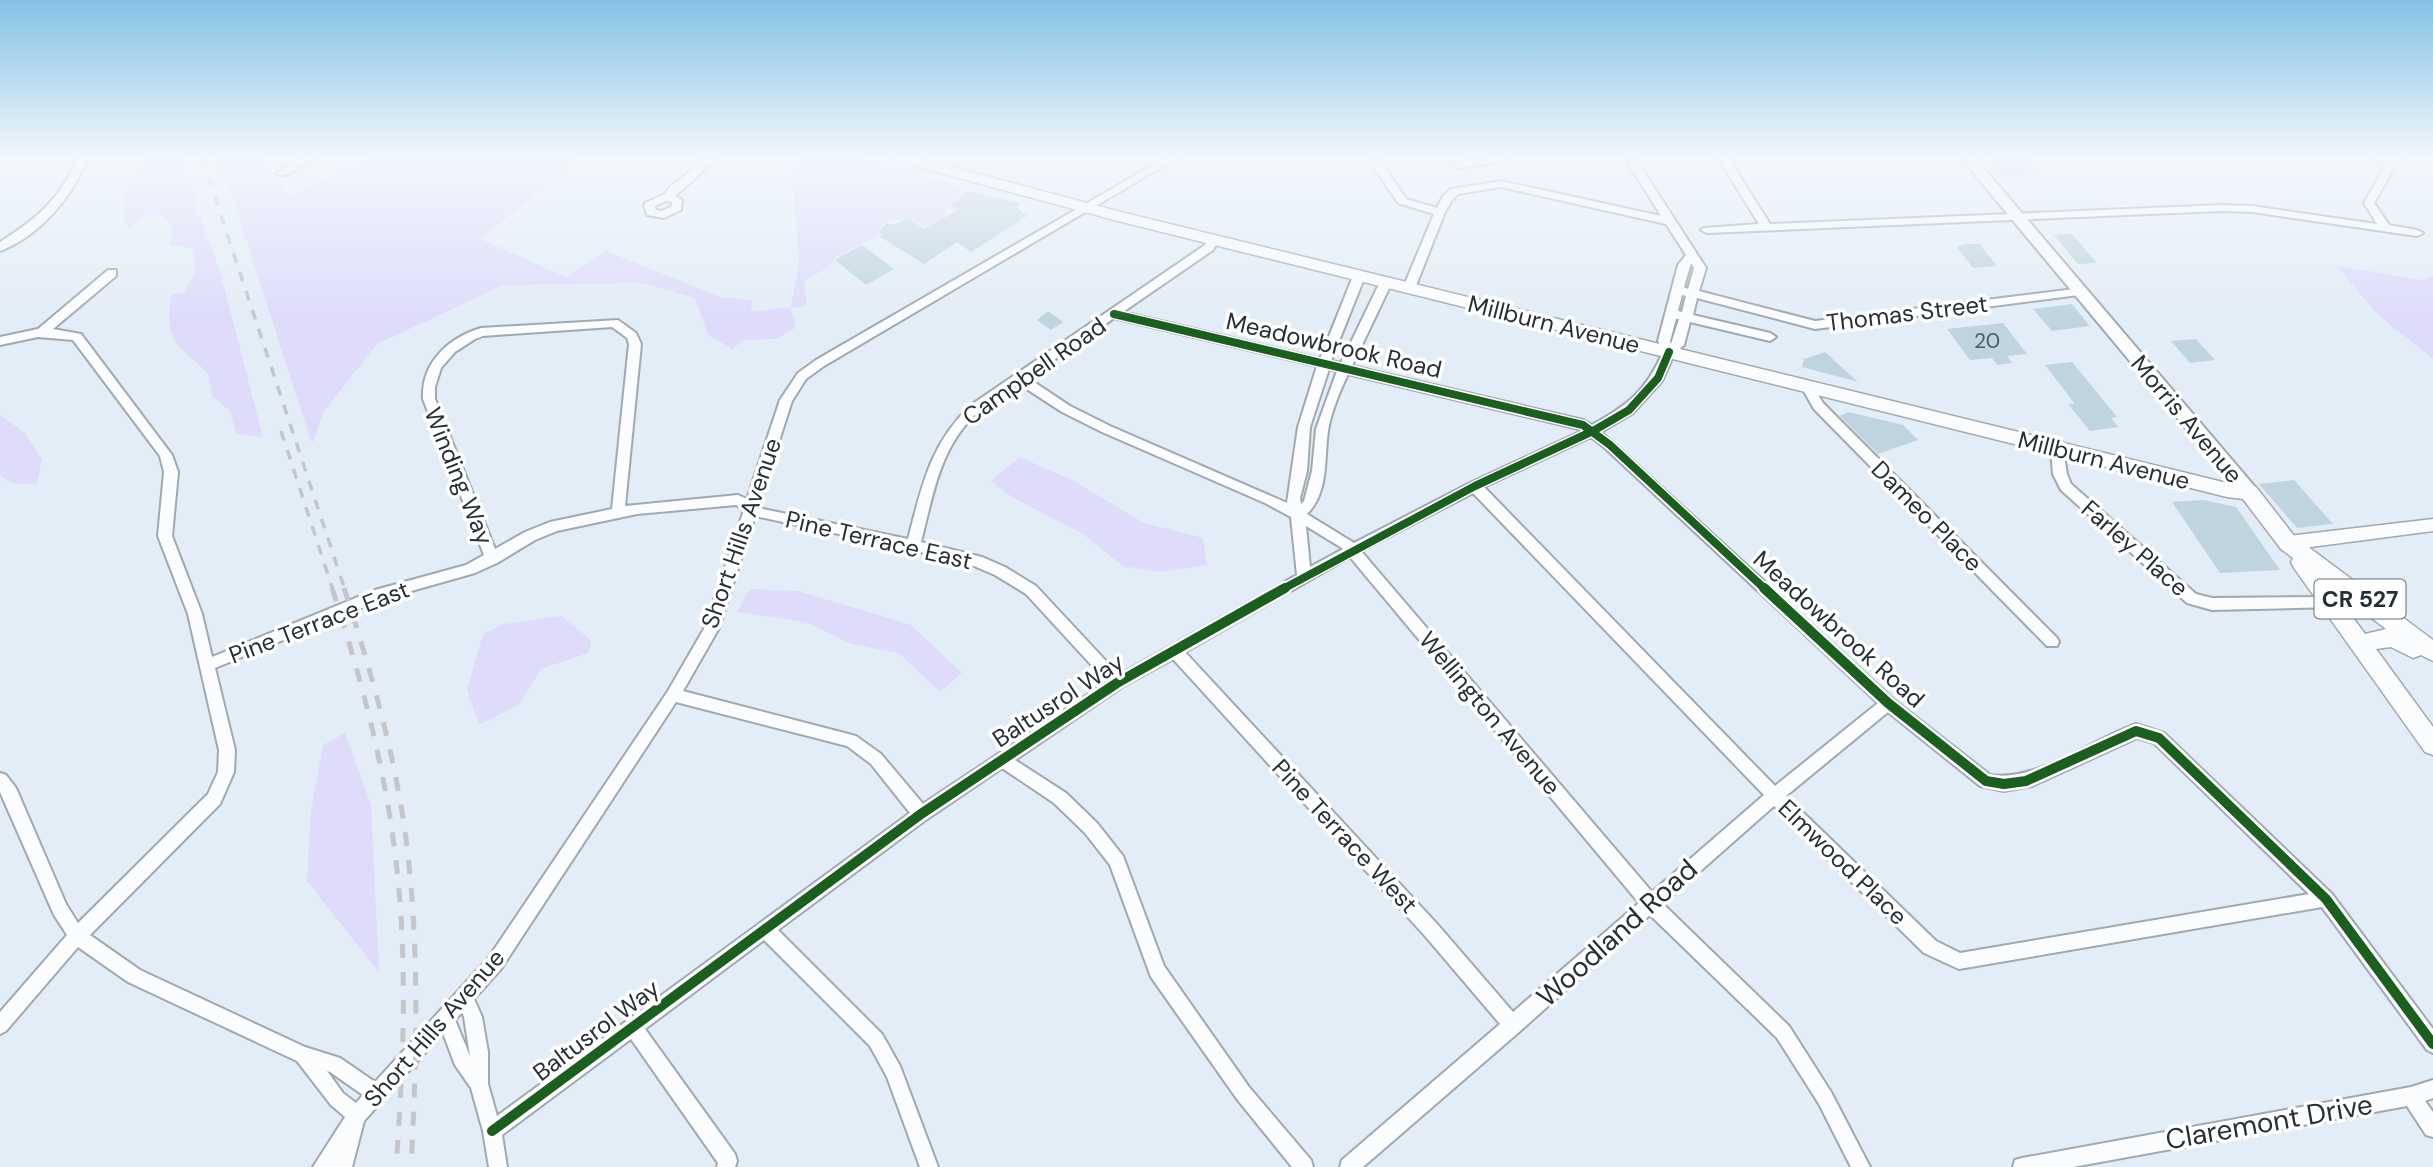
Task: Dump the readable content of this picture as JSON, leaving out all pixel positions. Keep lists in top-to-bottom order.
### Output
{
  "streets": {
    "main road": ["Millburn Avenue", "Morris Avenue", "CR 527"],
    "street": [
      "Thomas Street",
      "Meadowbrook Road",
      "Campbell Road",
      "Winding Way",
      "Dameo Place",
      "Short Hills Avenue",
      "Pine Terrace East",
      "Farley Place",
      "Baltusrol Way",
      "Wellington Avenue",
      "Pine Terrace West",
      "Elmwood Place",
      "Woodland Road",
      "Claremont Drive"
    ]
  },
  "crossings": [
    ["Thomas Street", "Morris Avenue"],
    ["Thomas Street", "Baltusrol Way"],
    ["Millburn Avenue", "Campbell Road"],
    ["Millburn Avenue", "Morris Avenue"],
    ["Millburn Avenue", "Dameo Place"],
    ["Millburn Avenue", "Farley Place"],
    ["Millburn Avenue", "Baltusrol Way"],
    ["Meadowbrook Road", "Campbell Road"],
    ["Meadowbrook Road", "Baltusrol Way"],
    ["Meadowbrook Road", "Elmwood Place"],
    ["Meadowbrook Road", "Woodland Road"],
    ["Campbell Road", "Pine Terrace East"],
    ["Campbell Road", "Wellington Avenue"],
    ["Winding Way", "Pine Terrace East"],
    ["Short Hills Avenue", "Pine Terrace East"],
    ["Pine Terrace East", "Baltusrol Way"],
    ["Baltusrol Way", "Wellington Avenue"],
    ["Baltusrol Way", "Pine Terrace West"],
    ["Baltusrol Way", "Elmwood Place"],
    ["Wellington Avenue", "Woodland Road"],
    ["Pine Terrace West", "Woodland Road"],
    ["Elmwood Place", "Woodland Road"]
  ],
  "house_numbers": ["20"]
}
